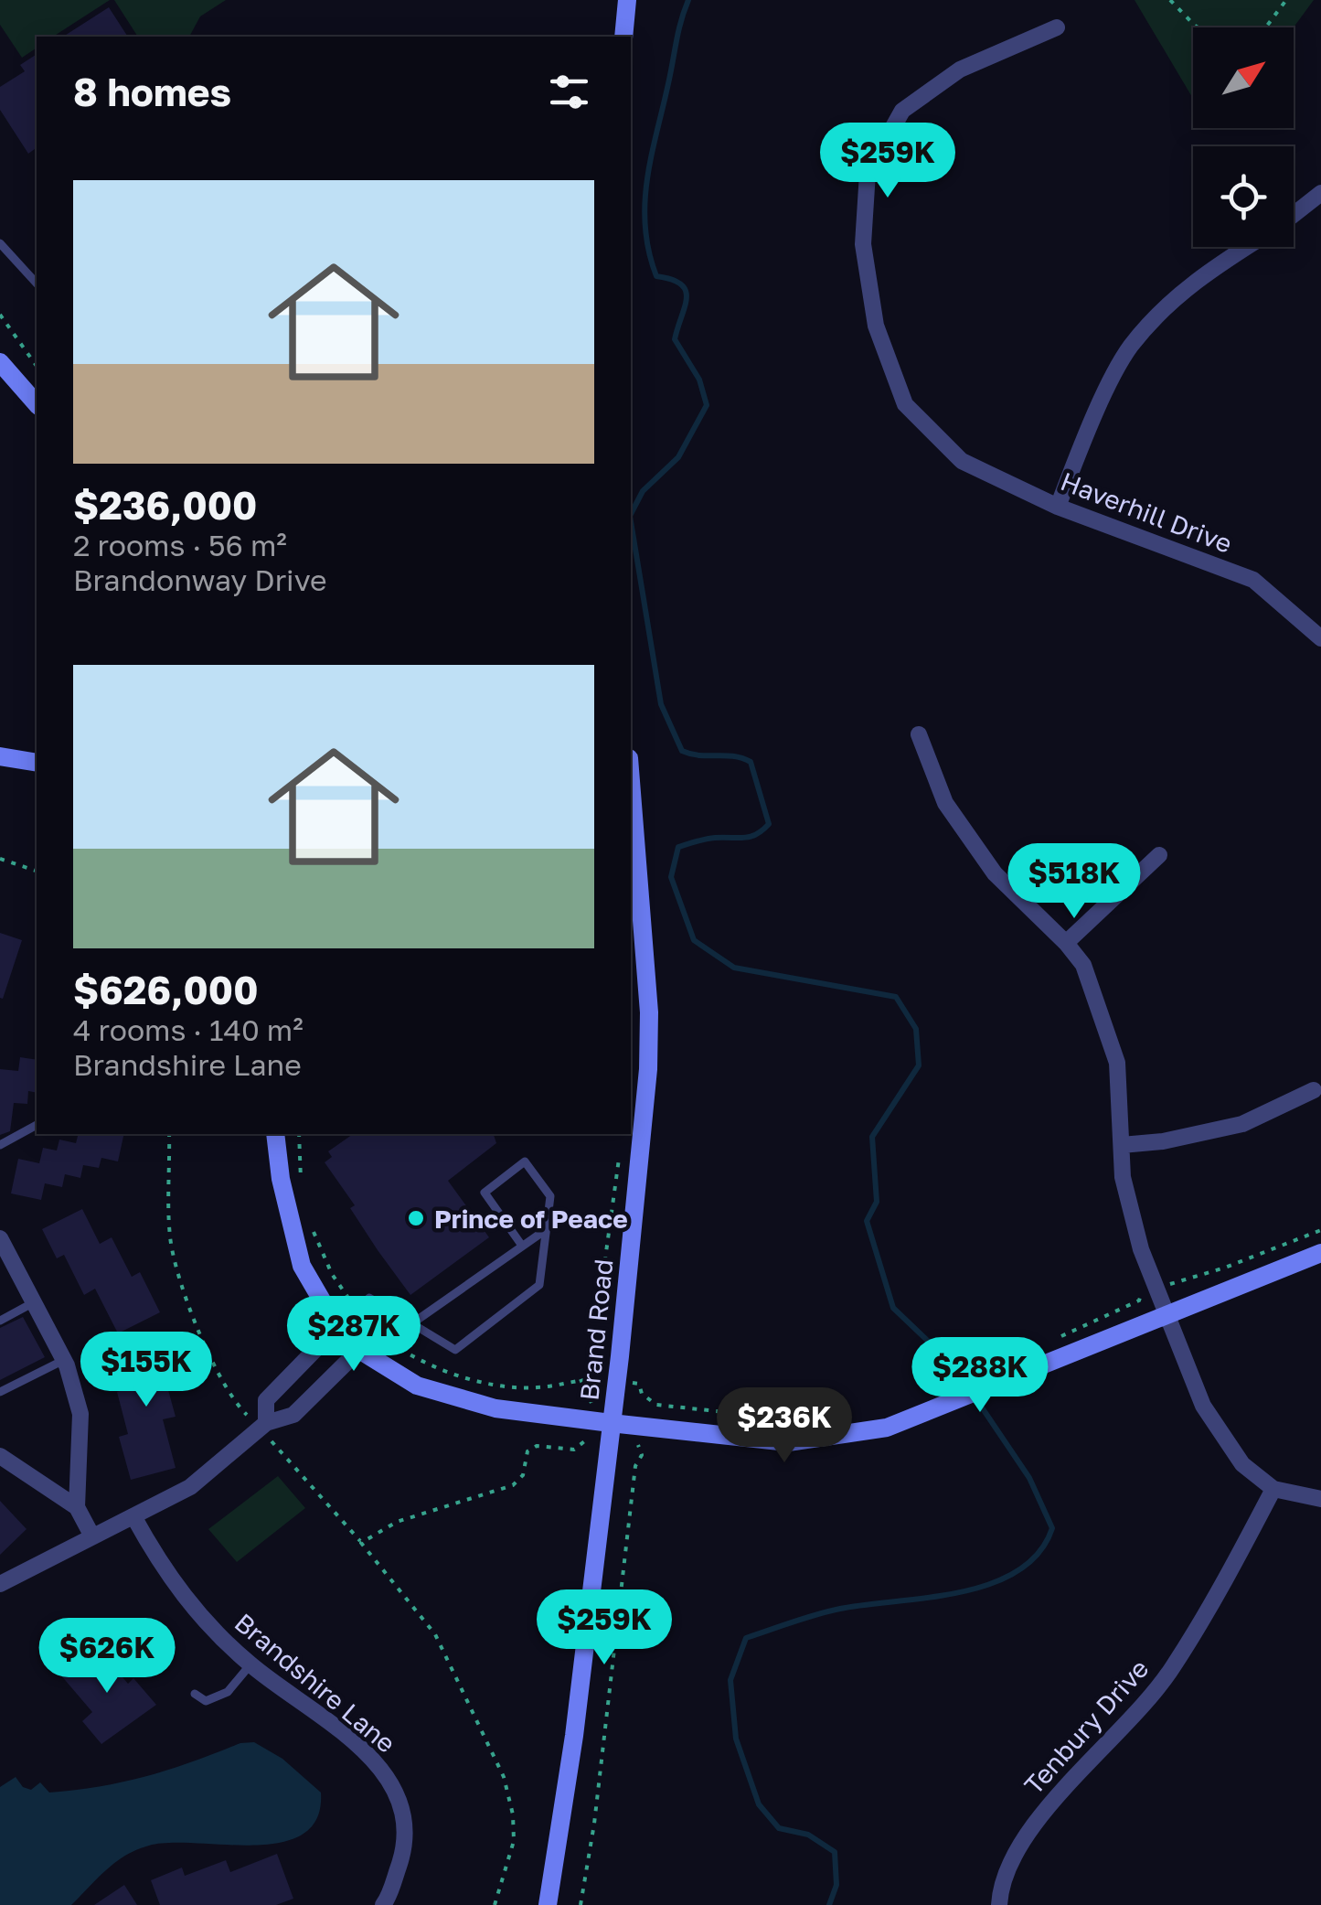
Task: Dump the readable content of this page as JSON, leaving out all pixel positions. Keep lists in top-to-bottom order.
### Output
{
  "streets": {
    "street": [
      "Haverhill Drive",
      "Brand Road",
      "Brandshire Lane",
      "Tenbury Drive"
    ]
  },
  "places": ["Prince of Peace"],
  "north": "top right",
  "page": {
    "heading": "8 homes",
    "price": [
      "$259K",
      "$518K",
      "$287K",
      "$155K",
      "$288K",
      "$236K",
      "$259K",
      "$626K"
    ],
    "list": [
      {
        "name": "$236,000",
        "note": "2 rooms · 56 m² · Brandonway Drive"
      },
      {
        "name": "$626,000",
        "note": "4 rooms · 140 m² · Brandshire Lane"
      }
    ]
  }
}
